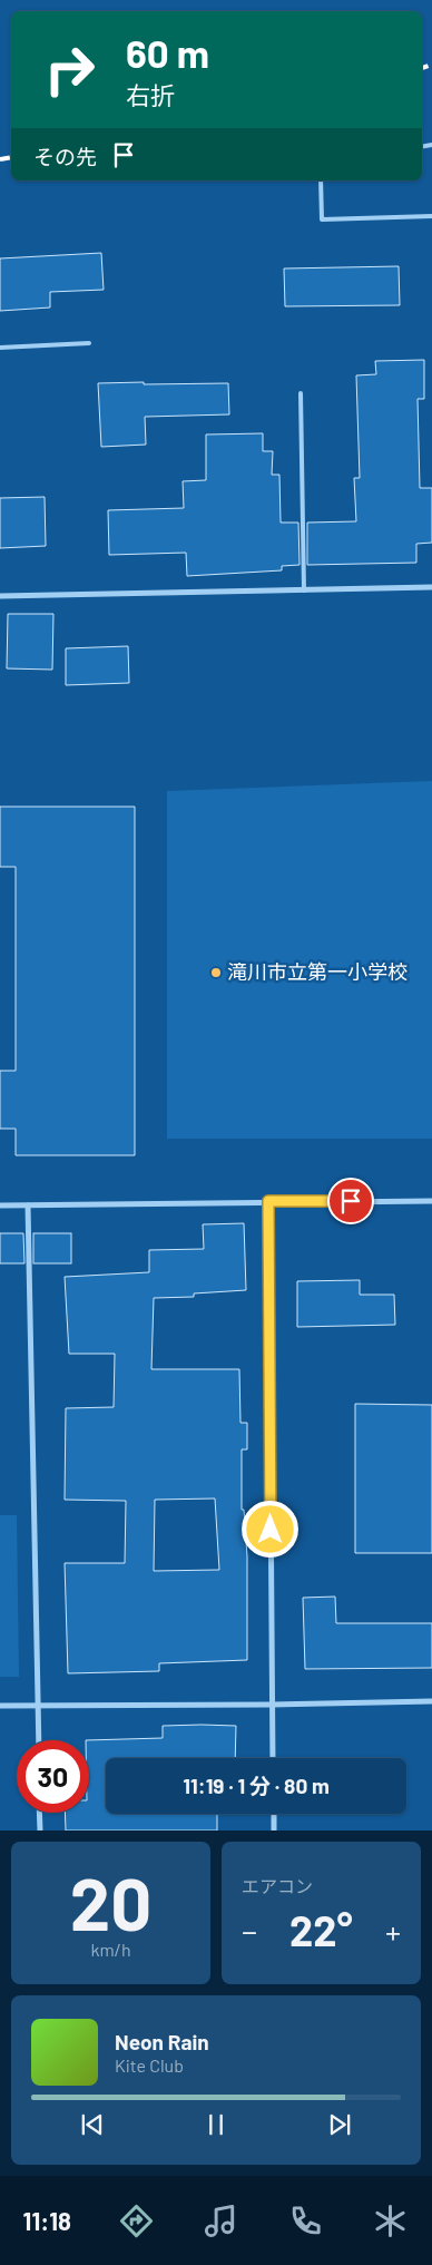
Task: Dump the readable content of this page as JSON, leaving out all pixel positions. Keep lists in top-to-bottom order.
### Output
{
  "places": ["滝川市立第一小学校"],
  "page": {
    "turn": ["60 m", "右折"],
    "then": "その先",
    "limit": "30",
    "trip": "11:19 · 1 分 · 80 m",
    "tile": [
      ["20", "km/h"],
      "エアコン"
    ],
    "heat": ["−", "22°", "+"],
    "song": ["Neon Rain", "Kite Club"],
    "tabs": "11:18"
  }
}
